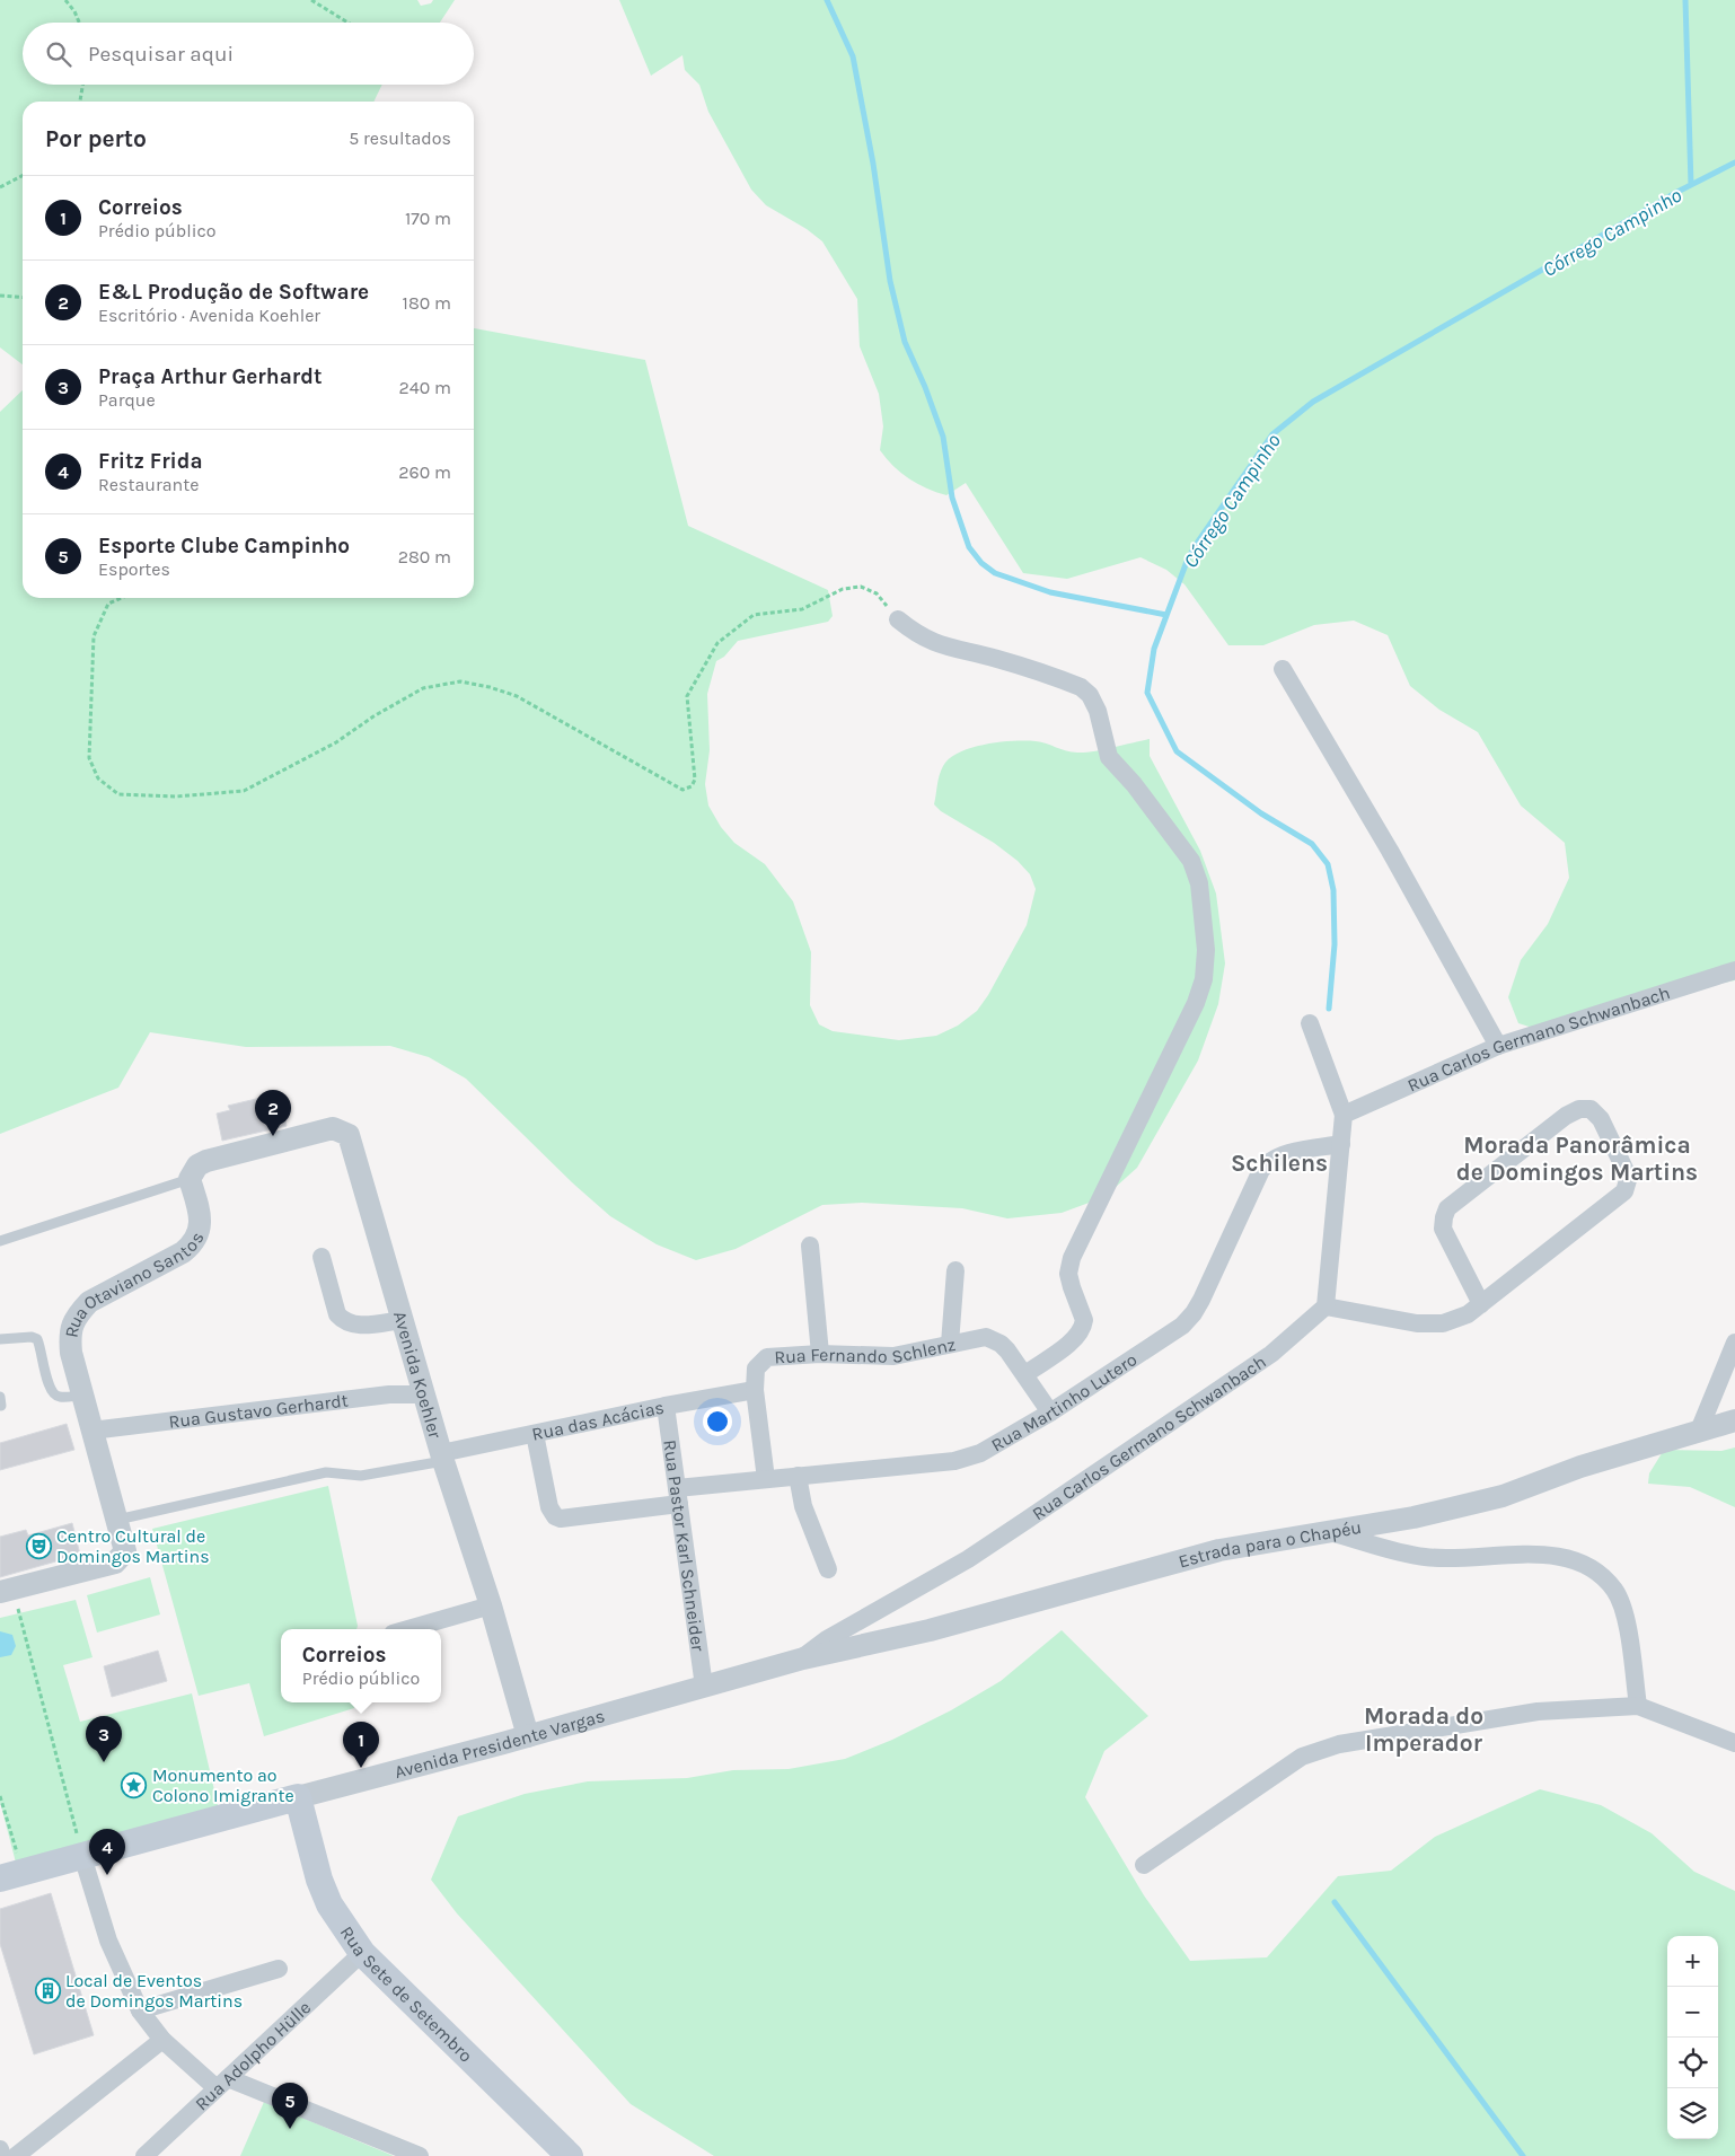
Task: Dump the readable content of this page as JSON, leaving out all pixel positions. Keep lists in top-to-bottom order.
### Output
{
  "streets": {
    "main road": ["Avenida Presidente Vargas", "Rua Sete de Setembro"],
    "street": [
      "Rua Carlos Germano Schwanbach",
      "Rua Otaviano Santos",
      "Rua Fernando Schlenz",
      "Avenida Koehler",
      "Rua Martinho Lutero",
      "Rua Gustavo Gerhardt",
      "Rua das Acácias",
      "Estrada para o Chapéu",
      "Rua Pastor Karl Schneider",
      "Rua Adolpho Hülle"
    ]
  },
  "crossings": [
    ["Rua Carlos Germano Schwanbach", "Estrada para o Chapéu"],
    ["Rua Carlos Germano Schwanbach", "Avenida Presidente Vargas"],
    ["Rua Otaviano Santos", "Avenida Koehler"],
    ["Rua Otaviano Santos", "Rua Gustavo Gerhardt"],
    ["Rua Fernando Schlenz", "Rua Martinho Lutero"],
    ["Rua Fernando Schlenz", "Rua das Acácias"],
    ["Avenida Koehler", "Rua Gustavo Gerhardt"],
    ["Avenida Koehler", "Rua das Acácias"],
    ["Avenida Koehler", "Avenida Presidente Vargas"],
    ["Rua Martinho Lutero", "Rua das Acácias"],
    ["Rua Martinho Lutero", "Rua Pastor Karl Schneider"],
    ["Rua das Acácias", "Rua Pastor Karl Schneider"],
    ["Estrada para o Chapéu", "Avenida Presidente Vargas"],
    ["Rua Pastor Karl Schneider", "Avenida Presidente Vargas"],
    ["Avenida Presidente Vargas", "Rua Sete de Setembro"],
    ["Rua Sete de Setembro", "Rua Adolpho Hülle"]
  ],
  "districts": ["Morada Panorâmica de Domingos Martins", "Schilens", "Morada do Imperador"],
  "water": ["Córrego Campinho"],
  "places": {
    "theatre": ["Centro Cultural de Domingos Martins"],
    "place": ["Monumento ao Colono Imigrante"],
    "building": ["Local de Eventos de Domingos Martins"]
  },
  "page": {
    "search": "Pesquisar aqui",
    "heading": ["Por perto", "5 resultados"],
    "list": [
      {
        "mark": "1",
        "name": "Correios",
        "note": "Prédio público",
        "value": "170 m"
      },
      {
        "mark": "2",
        "name": "E&L Produção de Software",
        "note": "Escritório · Avenida Koehler",
        "value": "180 m"
      },
      {
        "mark": "3",
        "name": "Praça Arthur Gerhardt",
        "note": "Parque",
        "value": "240 m"
      },
      {
        "mark": "4",
        "name": "Fritz Frida",
        "note": "Restaurante",
        "value": "260 m"
      },
      {
        "mark": "5",
        "name": "Esporte Clube Campinho",
        "note": "Esportes",
        "value": "280 m"
      }
    ],
    "pins": [
      "2",
      "3",
      "1",
      "4",
      "5"
    ],
    "popup": ["Correios", "Prédio público"],
    "map_buttons": ["+", "−"]
  }
}
